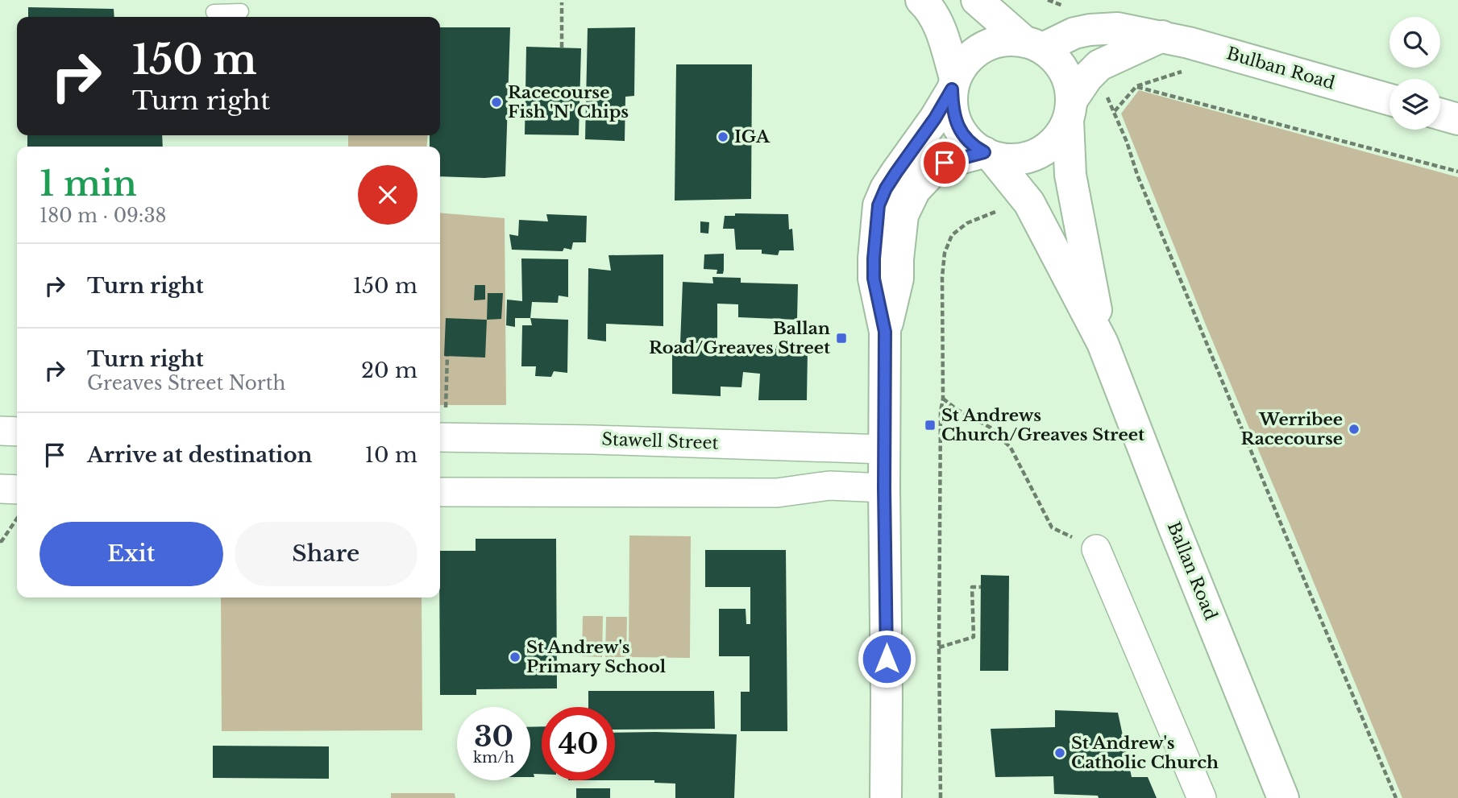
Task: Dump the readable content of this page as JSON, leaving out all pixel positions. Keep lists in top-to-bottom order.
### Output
{
  "streets": {
    "street": ["Bulban Road", "Stawell Street", "Ballan Road"]
  },
  "crossings": [
    ["Bulban Road", "Ballan Road"]
  ],
  "places": {
    "other": [
      "Racecourse Fish 'N' Chips",
      "IGA",
      "Werribee Racecourse",
      "St Andrew's Primary School",
      "St Andrew's Catholic Church"
    ],
    "transit": ["Ballan Road/Greaves Street", "St Andrews Church/Greaves Street"]
  },
  "page": {
    "turn": ["150 m", "Turn right"],
    "heading": ["1 min", "180 m · 09:38"],
    "list": [
      {
        "name": "Turn right",
        "value": "150 m"
      },
      {
        "name": "Turn right",
        "note": "Greaves Street North",
        "value": "20 m"
      },
      {
        "name": "Arrive at destination",
        "value": "10 m"
      }
    ],
    "buttons": ["Exit", "Share"],
    "speed": "30 km/h",
    "limit": "40"
  }
}
